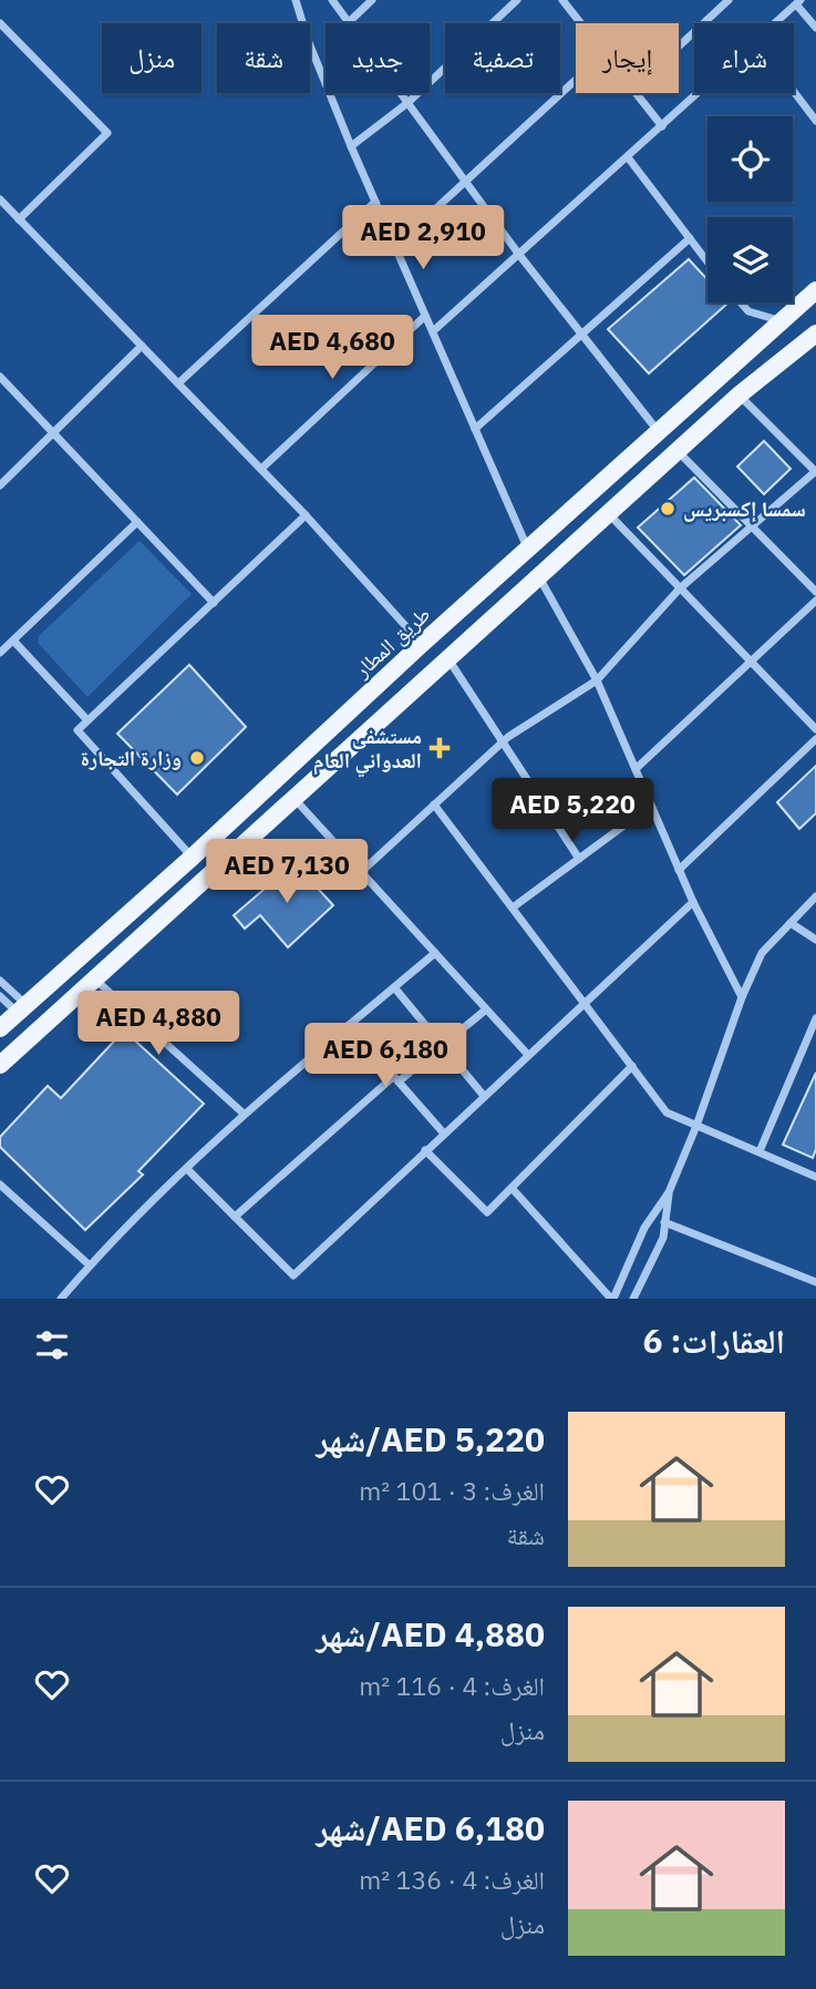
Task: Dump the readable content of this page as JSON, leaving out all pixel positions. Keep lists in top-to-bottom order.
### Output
{
  "streets": {
    "main road": ["طريق المطار"]
  },
  "places": {
    "other": ["سمسا إكسبريس", "وزارة التجارة"],
    "health": ["مستشفى العدواني العام"]
  },
  "page": {
    "chip": [
      "شراء",
      "إيجار",
      "تصفية",
      "جديد",
      "شقة",
      "منزل"
    ],
    "price": [
      "AED 2,910",
      "AED 4,680",
      "AED 5,220",
      "AED 7,130",
      "AED 4,880",
      "AED 6,180"
    ],
    "heading": "العقارات: 6",
    "list": [
      {
        "name": "AED 5,220/شهر",
        "note": "الغرف: 3 · 101 m² · شقة"
      },
      {
        "name": "AED 4,880/شهر",
        "note": "الغرف: 4 · 116 m² · منزل"
      },
      {
        "name": "AED 6,180/شهر",
        "note": "الغرف: 4 · 136 m² · منزل"
      }
    ]
  }
}
